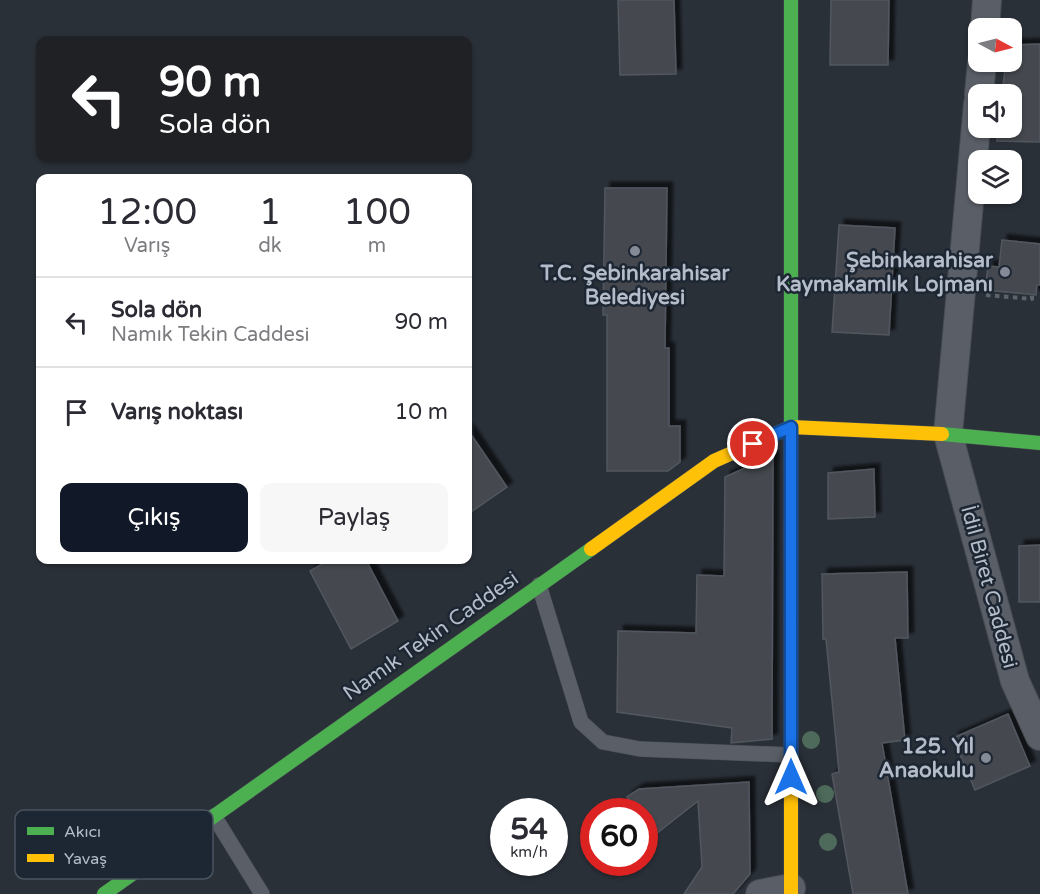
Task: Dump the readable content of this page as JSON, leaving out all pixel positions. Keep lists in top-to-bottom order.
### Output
{
  "streets": {
    "street": ["İdil Biret Caddesi", "Namık Tekin Caddesi"]
  },
  "places": ["T.C. Şebinkarahisar Belediyesi", "Şebinkarahisar Kaymakamlık Lojmanı", "125. Yıl Anaokulu"],
  "legend": ["Akıcı", "Yavaş"],
  "north": "right",
  "page": {
    "turn": ["90 m", "Sola dön"],
    "eta": [
      "12:00",
      "Varış",
      "1",
      "dk",
      "100",
      "m"
    ],
    "list": [
      {
        "name": "Sola dön",
        "note": "Namık Tekin Caddesi",
        "value": "90 m"
      },
      {
        "name": "Varış noktası",
        "value": "10 m"
      }
    ],
    "buttons": ["Çıkış", "Paylaş"],
    "speed": "54 km/h",
    "limit": "60"
  }
}
